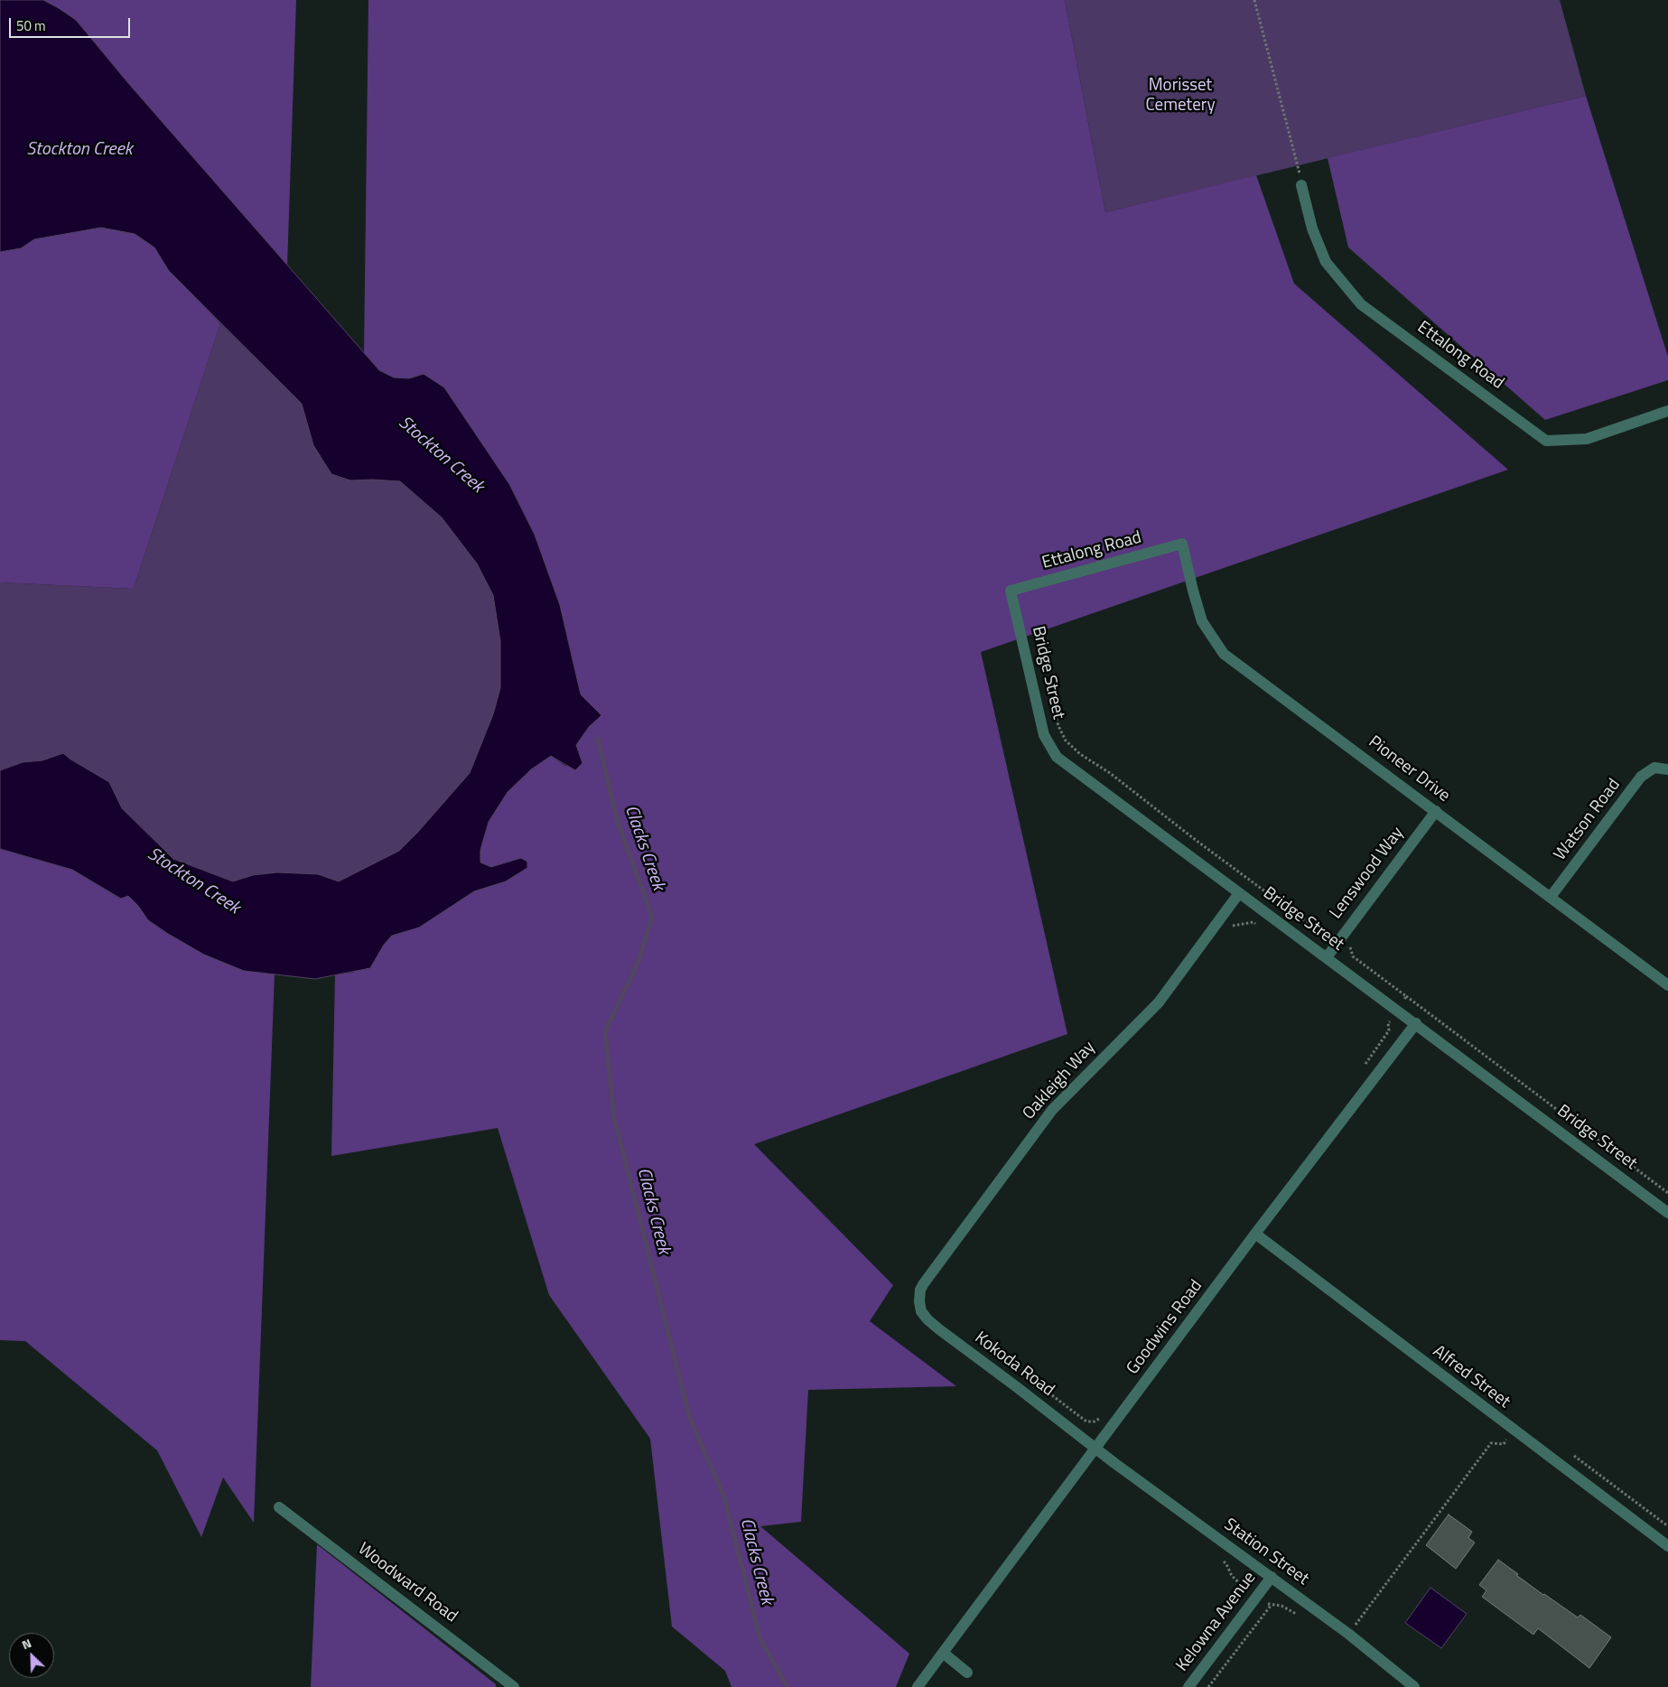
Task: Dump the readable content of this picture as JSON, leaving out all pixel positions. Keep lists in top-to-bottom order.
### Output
{
  "streets": {
    "street": [
      "Ettalong Road",
      "Bridge Street",
      "Pioneer Drive",
      "Watson Road",
      "Lenswood Way",
      "Oakleigh Way",
      "Goodwins Road",
      "Kokoda Road",
      "Alfred Street",
      "Station Street",
      "Woodward Road",
      "Kelowna Avenue"
    ]
  },
  "crossings": [
    ["Ettalong Road", "Bridge Street"],
    ["Ettalong Road", "Pioneer Drive"],
    ["Bridge Street", "Lenswood Way"],
    ["Bridge Street", "Oakleigh Way"],
    ["Bridge Street", "Goodwins Road"],
    ["Pioneer Drive", "Watson Road"],
    ["Pioneer Drive", "Lenswood Way"],
    ["Oakleigh Way", "Kokoda Road"],
    ["Goodwins Road", "Kokoda Road"],
    ["Goodwins Road", "Alfred Street"],
    ["Goodwins Road", "Station Street"],
    ["Kokoda Road", "Station Street"],
    ["Station Street", "Kelowna Avenue"]
  ],
  "water": ["Stockton Creek", "Clacks Creek"],
  "parks": ["Morisset Cemetery"],
  "scale_bar": "50 m",
  "north": "top left"
}
